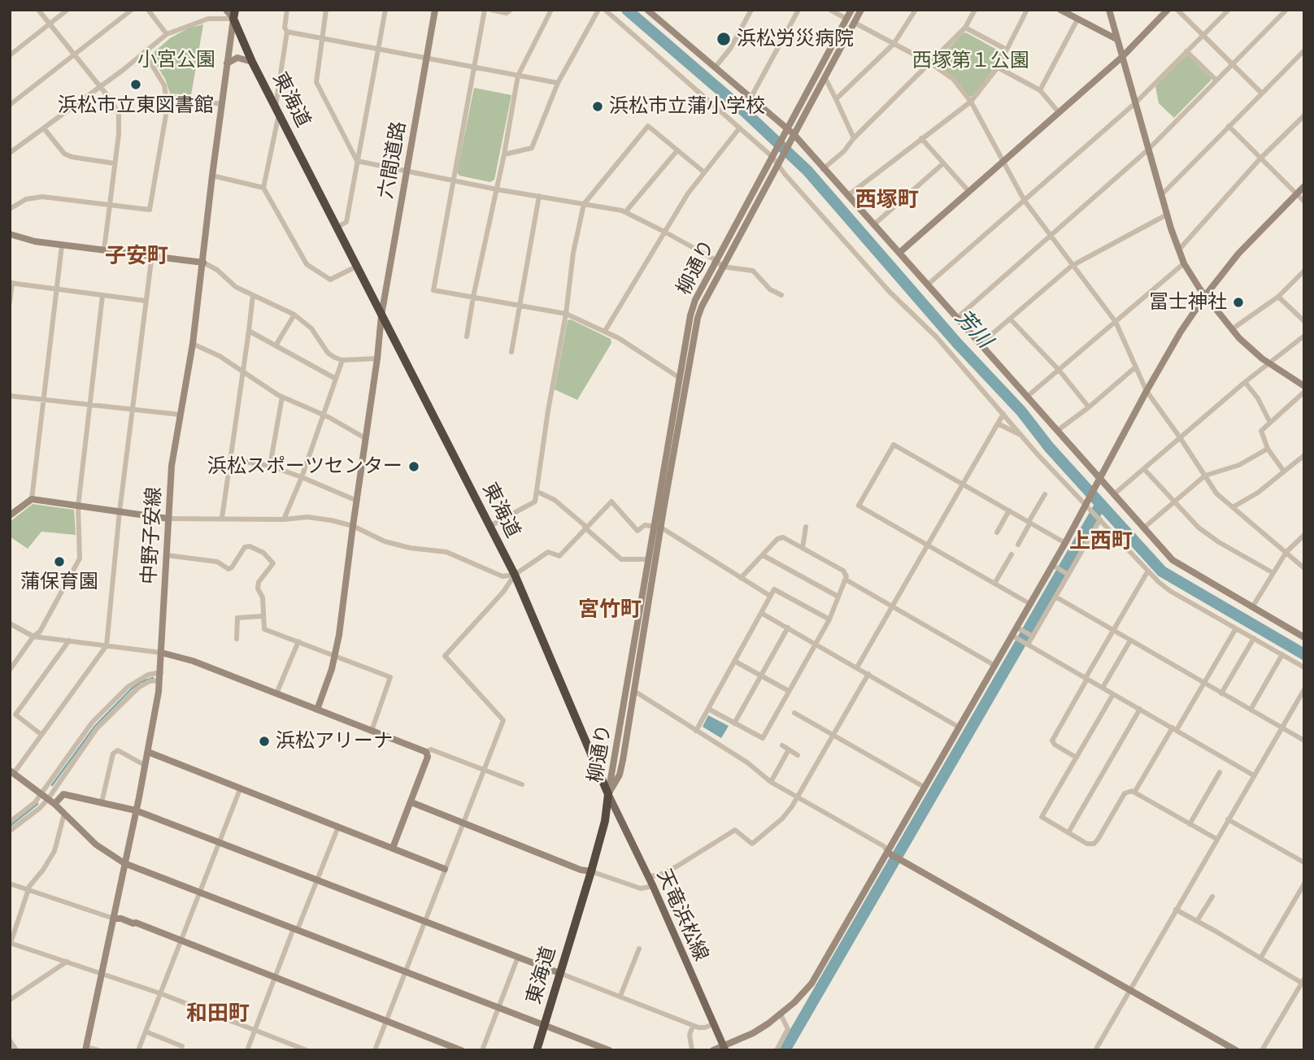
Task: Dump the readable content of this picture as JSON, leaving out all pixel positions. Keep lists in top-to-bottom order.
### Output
{
  "streets": {
    "highway": ["東海道"],
    "main road": ["天竜浜松線"],
    "street": ["六間道路", "柳通り", "中野子安線"]
  },
  "crossings": [
    ["東海道", "六間道路"],
    ["東海道", "柳通り"],
    ["東海道", "中野子安線"],
    ["東海道", "天竜浜松線"],
    ["柳通り", "天竜浜松線"]
  ],
  "districts": [
    "西塚町",
    "子安町",
    "上西町",
    "宮竹町",
    "和田町"
  ],
  "water": ["芳川"],
  "parks": ["小宮公園", "西塚第１公園"],
  "places": [
    "浜松労災病院",
    "浜松市立東図書館",
    "浜松市立蒲小学校",
    "冨士神社",
    "浜松スポーツセンター",
    "蒲保育園",
    "浜松アリーナ"
  ]
}
